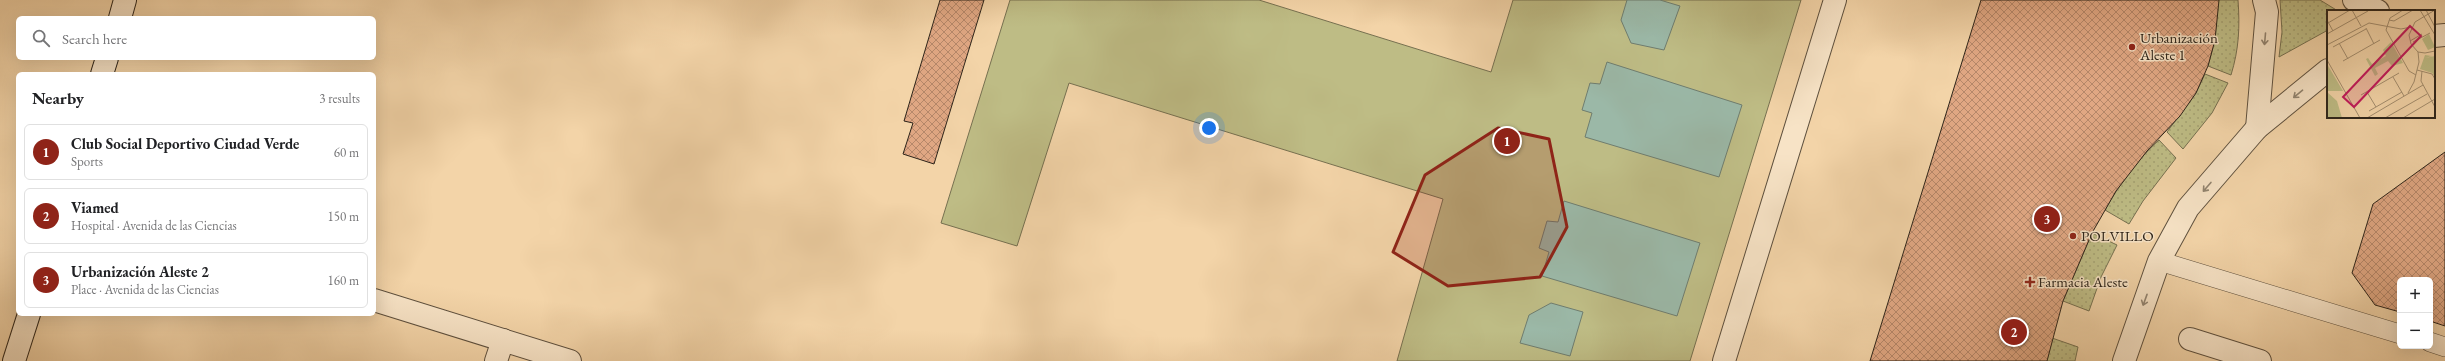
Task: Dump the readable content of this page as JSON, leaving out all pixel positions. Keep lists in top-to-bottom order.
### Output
{
  "places": {
    "other": ["Urbanización Aleste 1", "POLVILLO"],
    "health": ["Farmacia Aleste"]
  },
  "page": {
    "search": "Search here",
    "heading": ["Nearby", "3 results"],
    "list": [
      {
        "mark": "1",
        "name": "Club Social Deportivo Ciudad Verde",
        "note": "Sports",
        "value": "60 m"
      },
      {
        "mark": "2",
        "name": "Viamed",
        "note": "Hospital · Avenida de las Ciencias",
        "value": "150 m"
      },
      {
        "mark": "3",
        "name": "Urbanización Aleste 2",
        "note": "Place · Avenida de las Ciencias",
        "value": "160 m"
      }
    ],
    "pins": ["1", "3", "2"],
    "map_buttons": ["+", "−"]
  }
}
